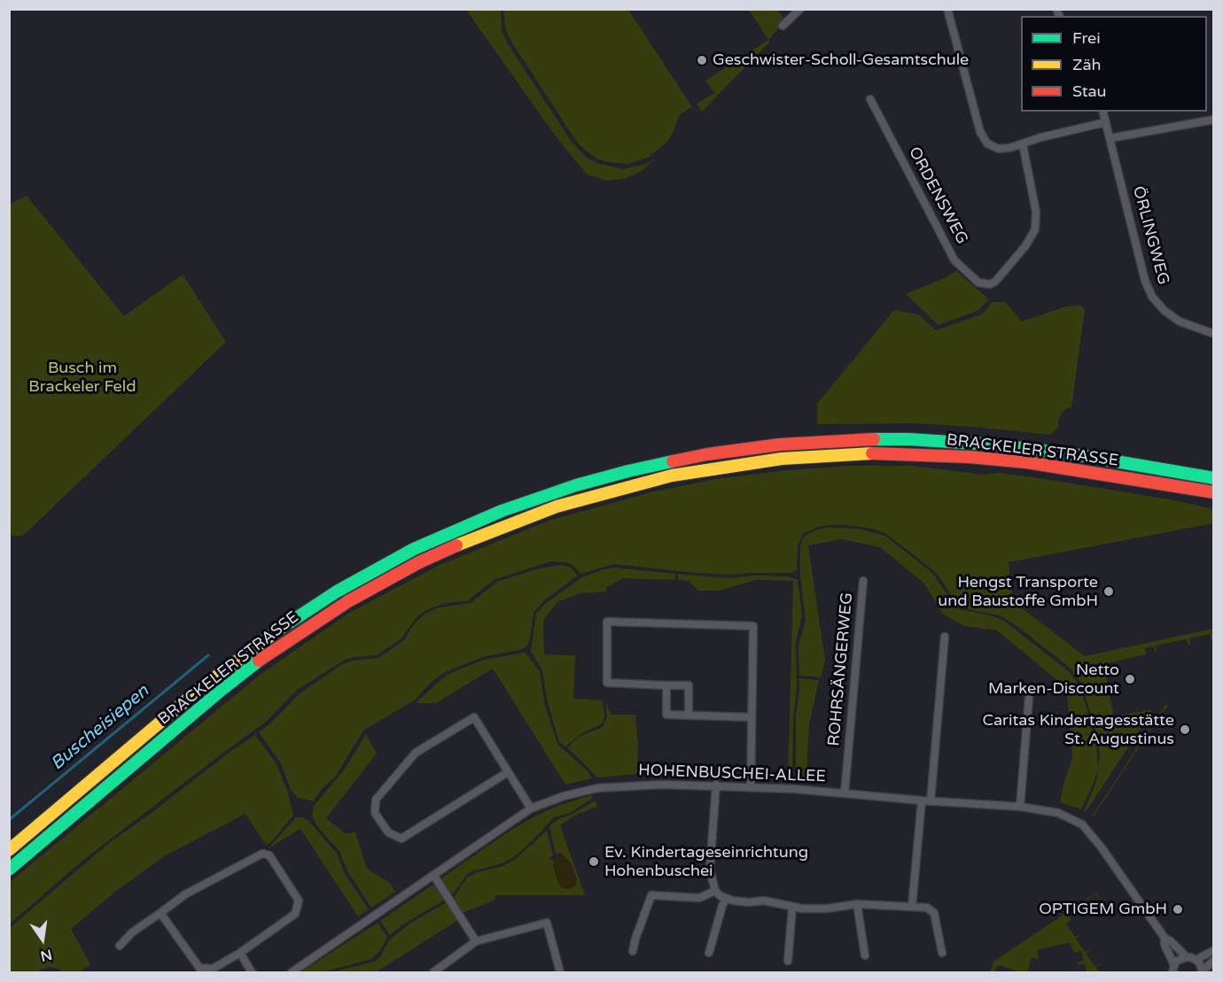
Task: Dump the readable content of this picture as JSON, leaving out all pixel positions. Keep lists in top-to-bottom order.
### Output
{
  "streets": {
    "highway": ["BRACKELER STRASSE"],
    "street": [
      "ORDENSWEG",
      "ÖRLINGWEG",
      "ROHRSÄNGERWEG",
      "HOHENBUSCHEI-ALLEE"
    ]
  },
  "crossings": [
    ["ROHRSÄNGERWEG", "HOHENBUSCHEI-ALLEE"]
  ],
  "water": ["Buscheisiepen"],
  "parks": ["Busch im Brackeler Feld"],
  "places": [
    "Geschwister-Scholl-Gesamtschule",
    "Hengst Transporte und Baustoffe GmbH",
    "Netto Marken-Discount",
    "Caritas Kindertagesstätte St. Augustinus",
    "Ev. Kindertageseinrichtung Hohenbuschei",
    "OPTIGEM GmbH"
  ],
  "legend": ["Frei", "Zäh", "Stau"],
  "north": "bottom"
}
